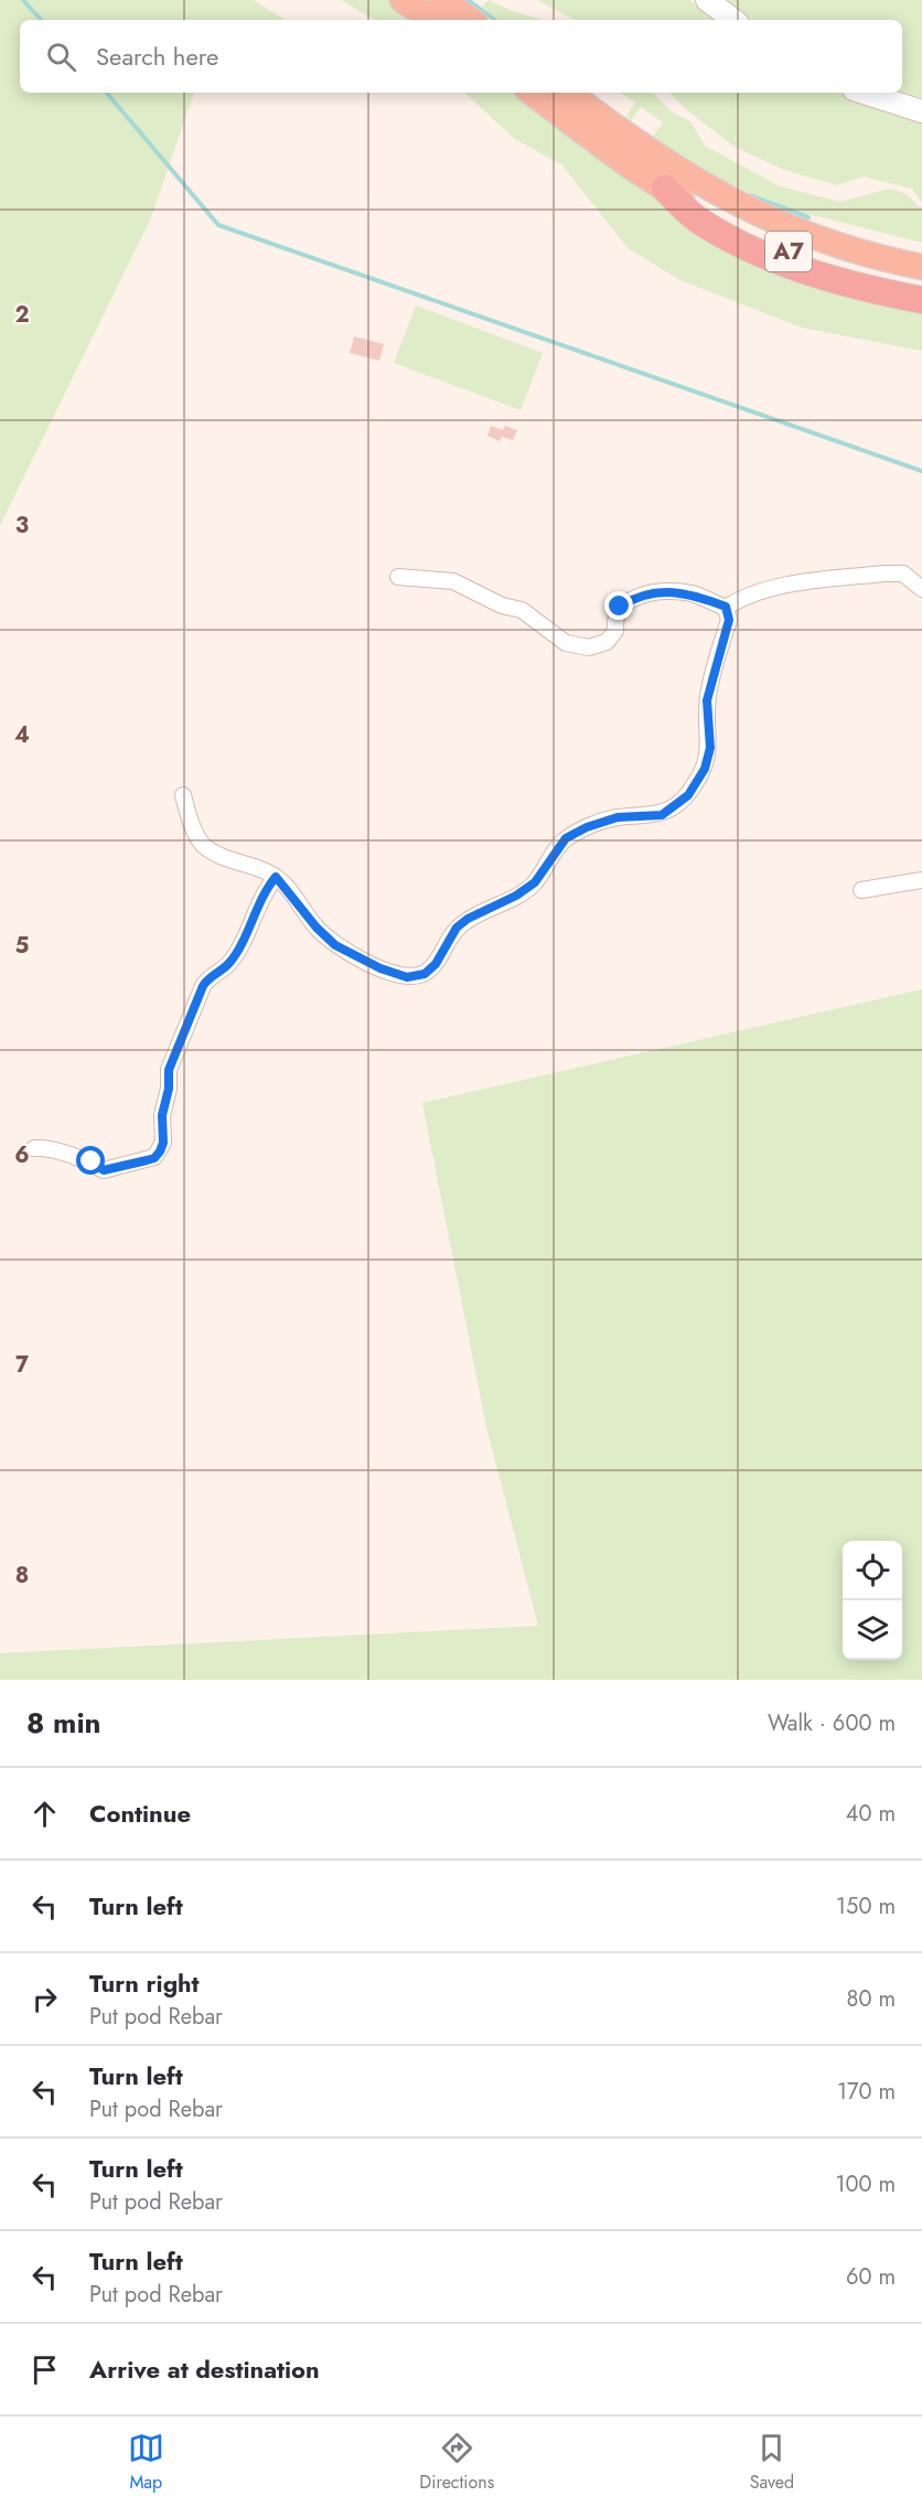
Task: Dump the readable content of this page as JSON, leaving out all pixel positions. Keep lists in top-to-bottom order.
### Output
{
  "streets": {
    "highway": ["A7"]
  },
  "page": {
    "search": "Search here",
    "heading": ["8 min", "Walk · 600 m"],
    "list": [
      ["Continue", "40 m"],
      ["Turn left", "150 m"],
      ["Turn right", "Put pod Rebar", "80 m"],
      ["Turn left", "Put pod Rebar", "170 m"],
      ["Turn left", "Put pod Rebar", "100 m"],
      ["Turn left", "Put pod Rebar", "60 m"],
      "Arrive at destination"
    ],
    "nav": ["Map", "Directions", "Saved"]
  },
  "grid": {
    "rows": [
      "2",
      "3",
      "4",
      "5",
      "6",
      "7",
      "8"
    ]
  }
}
